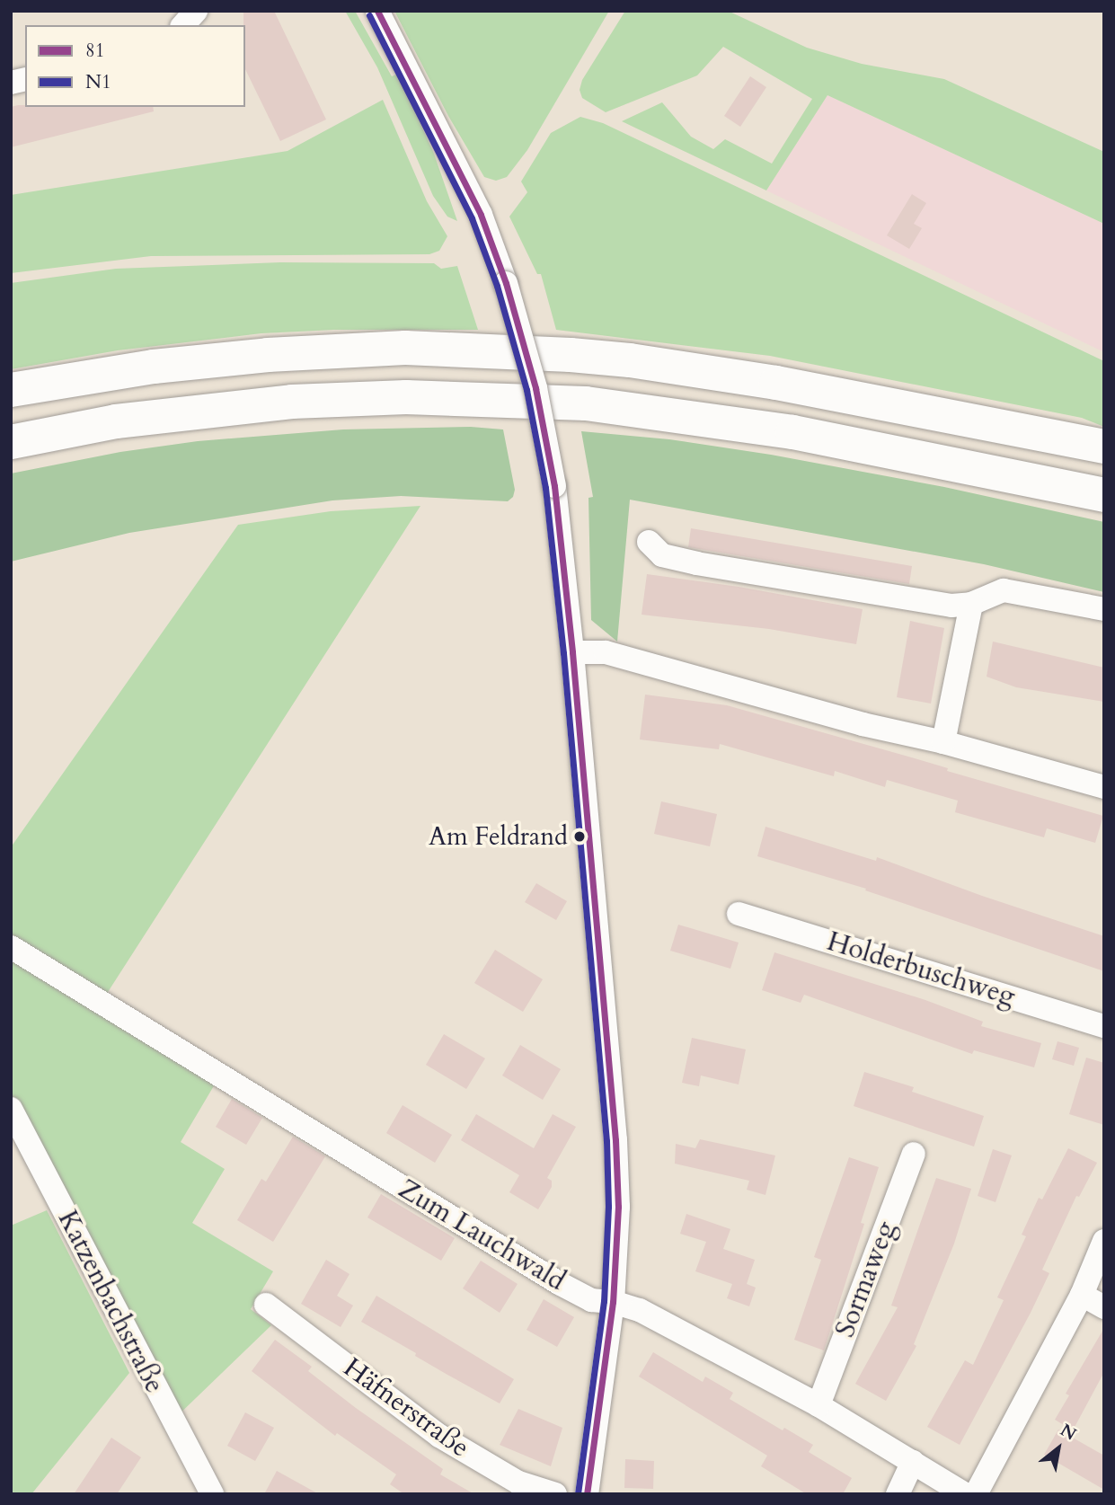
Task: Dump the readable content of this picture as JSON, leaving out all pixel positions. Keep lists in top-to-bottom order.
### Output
{
  "streets": {
    "street": [
      "Holderbuschweg",
      "Zum Lauchwald",
      "Sormaweg",
      "Katzenbachstraße",
      "Häfnerstraße"
    ]
  },
  "crossings": [
    ["Zum Lauchwald", "Sormaweg"]
  ],
  "places": ["Am Feldrand"],
  "lines": ["transit line 81", "transit line N1"],
  "legend": ["81", "N1"],
  "north": "top right"
}
